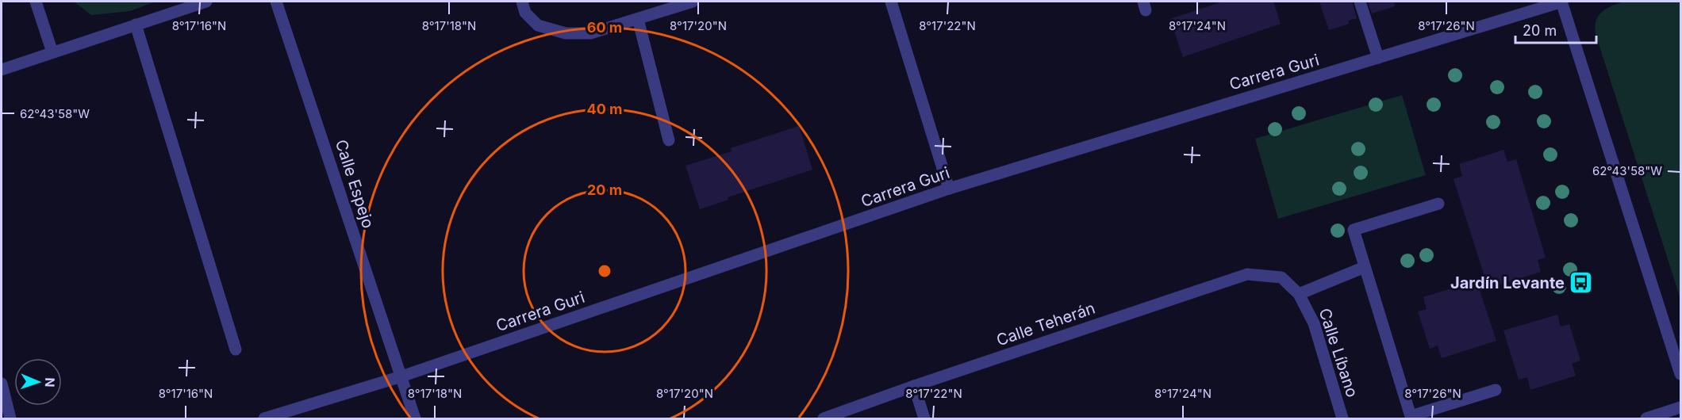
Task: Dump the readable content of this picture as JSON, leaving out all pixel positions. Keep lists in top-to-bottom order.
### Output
{
  "streets": {
    "street": [
      "Carrera Guri",
      "Calle Espejo",
      "Calle Teherán",
      "Calle Líbano"
    ]
  },
  "crossings": [
    ["Carrera Guri", "Calle Espejo"],
    ["Calle Teherán", "Calle Líbano"]
  ],
  "places": {
    "bus stop": ["Jardín Levante"]
  },
  "scale_bar": "20 m",
  "north": "right",
  "coordinates": [
    "8°17'16\"N",
    "8°17'18\"N",
    "8°17'20\"N",
    "8°17'22\"N",
    "8°17'24\"N",
    "8°17'26\"N",
    "62°43'58\"W"
  ],
  "rings": ["60 m", "40 m", "20 m"]
}
